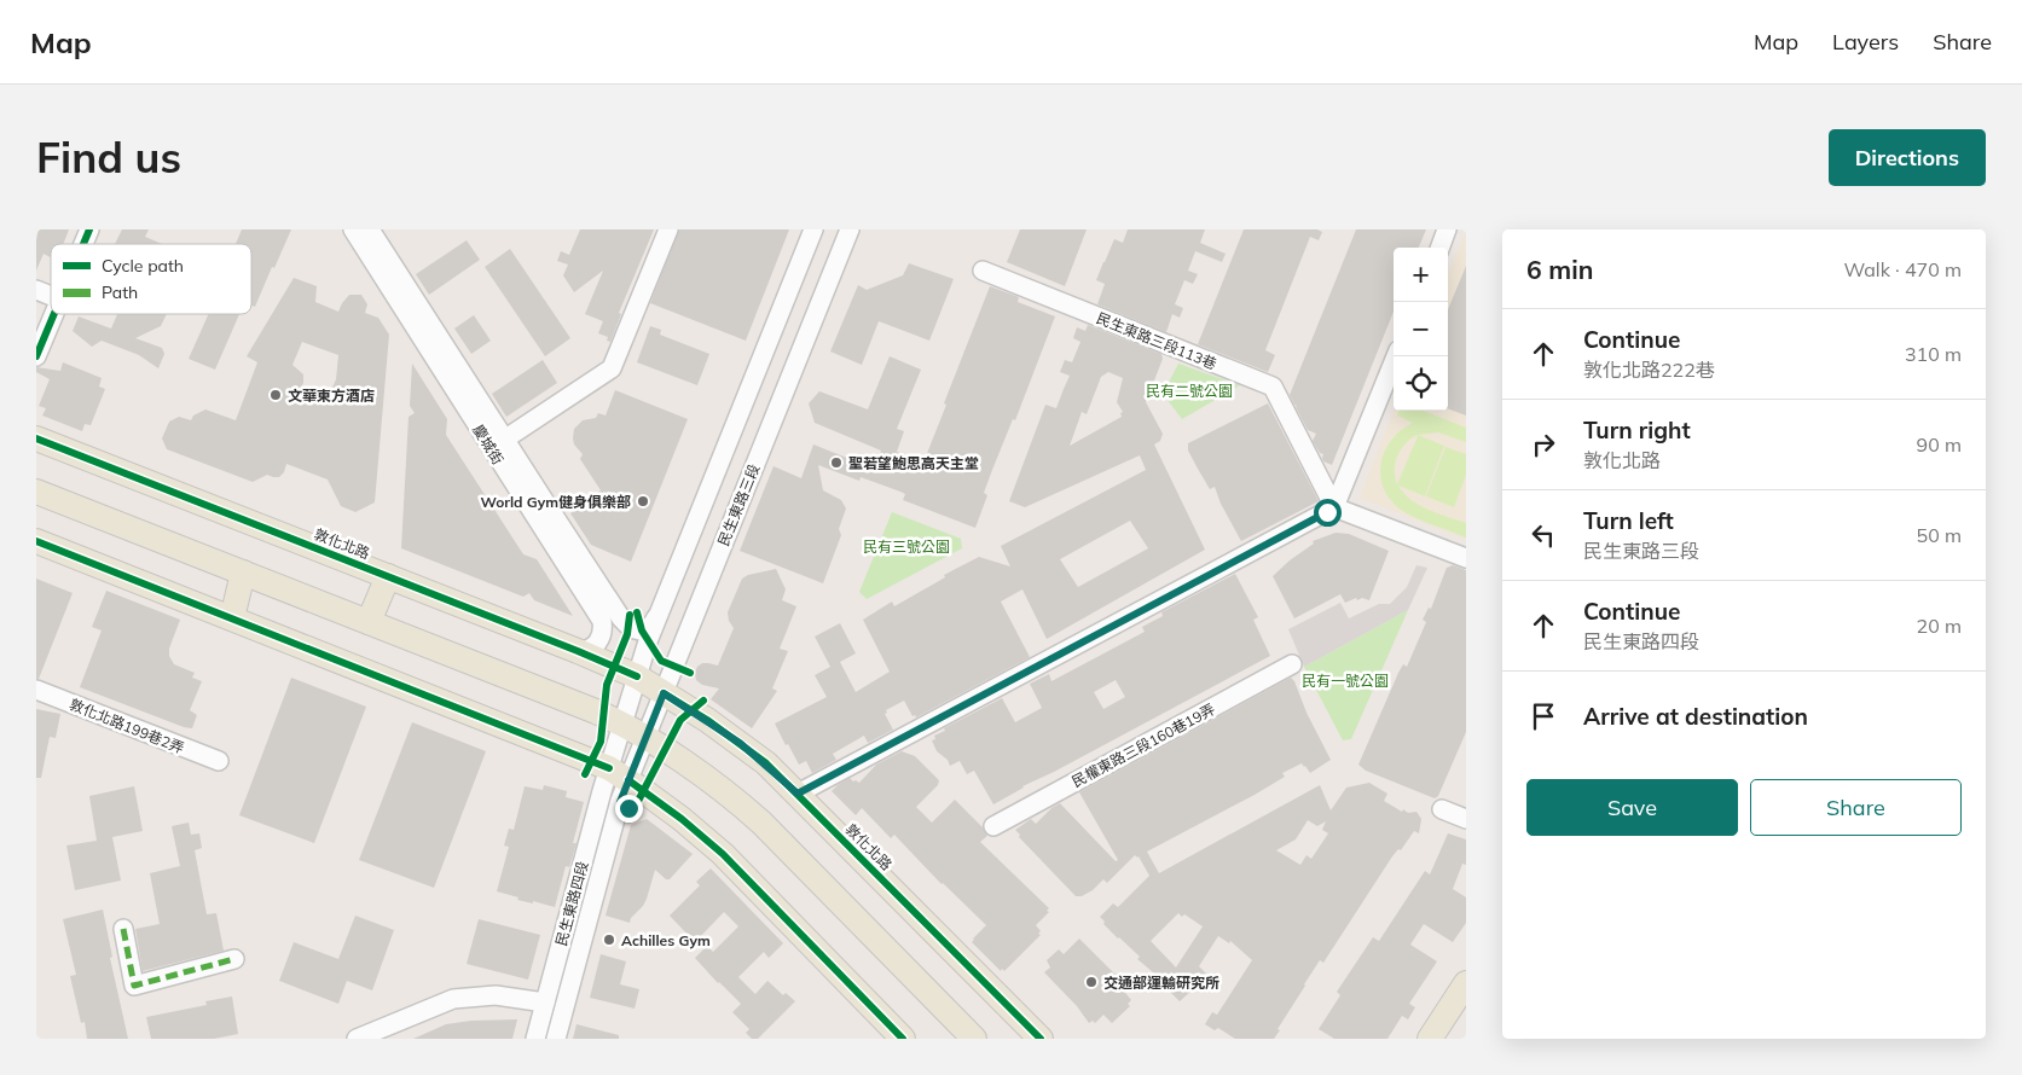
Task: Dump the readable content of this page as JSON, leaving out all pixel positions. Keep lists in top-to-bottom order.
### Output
{
  "streets": {
    "main road": ["敦化北路"],
    "street": [
      "民生東路三段113巷",
      "慶城街",
      "民生東路三段",
      "敦化北路199巷2弄",
      "民權東路三段160巷19弄",
      "民生東路四段"
    ]
  },
  "crossings": [
    ["慶城街", "敦化北路"],
    ["民生東路三段", "敦化北路"],
    ["民生東路三段", "民生東路四段"]
  ],
  "parks": ["民有二號公園", "民有三號公園", "民有一號公園"],
  "places": [
    "文華東方酒店",
    "聖若望鮑思高天主堂",
    "World Gym健身俱樂部",
    "Achilles Gym",
    "交通部運輸研究所"
  ],
  "legend": ["Cycle path", "Path"],
  "page": {
    "header": "Map",
    "nav": ["Map", "Layers", "Share"],
    "buttons": [
      "Directions",
      ["Save", "Share"]
    ],
    "title": "Find us",
    "heading": ["6 min", "Walk · 470 m"],
    "map_buttons": ["+", "−"],
    "list": [
      ["Continue", "敦化北路222巷", "310 m"],
      ["Turn right", "敦化北路", "90 m"],
      ["Turn left", "民生東路三段", "50 m"],
      ["Continue", "民生東路四段", "20 m"],
      "Arrive at destination"
    ]
  }
}
